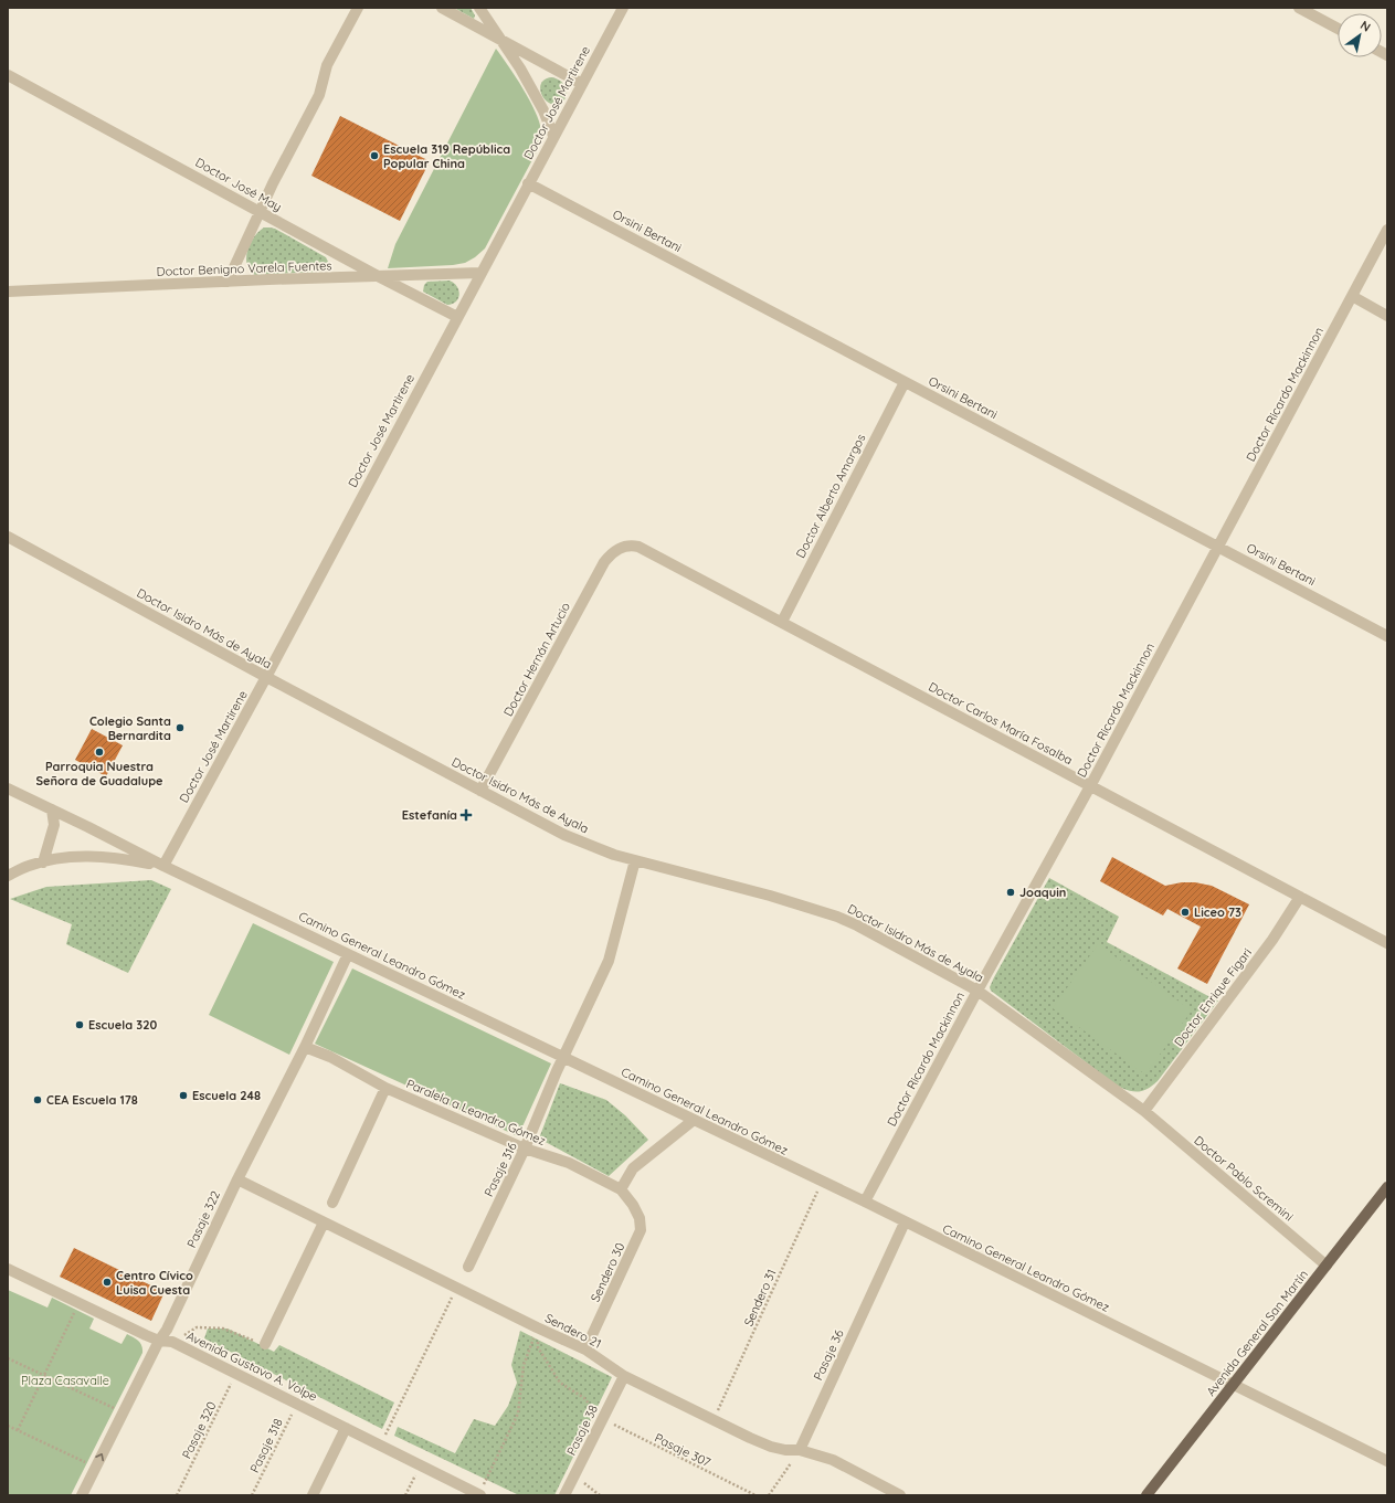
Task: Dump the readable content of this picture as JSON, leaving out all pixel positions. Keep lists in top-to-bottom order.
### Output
{
  "streets": {
    "main road": ["Avenida General San Martín"],
    "street": [
      "Doctor José Martirene",
      "Doctor José May",
      "Orsini Bertani",
      "Doctor Benigno Varela Fuentes",
      "Doctor Ricardo Mackinnon",
      "Doctor Alberto Amargos",
      "Doctor Isidro Más de Ayala",
      "Doctor Hernán Artucio",
      "Doctor Carlos María Fosalba",
      "Camino General Leandro Gómez",
      "Doctor Enrique Figari",
      "Paralela a Leandro Gómez",
      "Pasaje 316",
      "Doctor Pablo Scremini",
      "Pasaje 322",
      "Sendero 30",
      "Sendero 21",
      "Pasaje 36",
      "Avenida Gustavo A. Volpe",
      "Pasaje 38"
    ],
    "path": [
      "Sendero 31",
      "Pasaje 320",
      "Pasaje 318",
      "Pasaje 307"
    ]
  },
  "crossings": [
    ["Doctor José Martirene", "Doctor José May"],
    ["Doctor José Martirene", "Orsini Bertani"],
    ["Doctor José Martirene", "Doctor Benigno Varela Fuentes"],
    ["Doctor José Martirene", "Doctor Isidro Más de Ayala"],
    ["Doctor José Martirene", "Camino General Leandro Gómez"],
    ["Doctor José May", "Doctor Benigno Varela Fuentes"],
    ["Orsini Bertani", "Doctor Ricardo Mackinnon"],
    ["Orsini Bertani", "Doctor Alberto Amargos"],
    ["Doctor Ricardo Mackinnon", "Doctor Isidro Más de Ayala"],
    ["Doctor Ricardo Mackinnon", "Doctor Carlos María Fosalba"],
    ["Doctor Ricardo Mackinnon", "Camino General Leandro Gómez"],
    ["Doctor Alberto Amargos", "Doctor Carlos María Fosalba"],
    ["Doctor Isidro Más de Ayala", "Doctor Hernán Artucio"],
    ["Doctor Isidro Más de Ayala", "Doctor Enrique Figari"],
    ["Doctor Isidro Más de Ayala", "Pasaje 316"],
    ["Doctor Isidro Más de Ayala", "Doctor Pablo Scremini"],
    ["Doctor Hernán Artucio", "Doctor Carlos María Fosalba"],
    ["Doctor Carlos María Fosalba", "Doctor Enrique Figari"],
    ["Camino General Leandro Gómez", "Pasaje 316"],
    ["Camino General Leandro Gómez", "Pasaje 322"],
    ["Camino General Leandro Gómez", "Sendero 31"],
    ["Camino General Leandro Gómez", "Avenida General San Martín"],
    ["Camino General Leandro Gómez", "Pasaje 36"],
    ["Doctor Enrique Figari", "Doctor Pablo Scremini"],
    ["Paralela a Leandro Gómez", "Pasaje 316"],
    ["Paralela a Leandro Gómez", "Pasaje 322"],
    ["Paralela a Leandro Gómez", "Sendero 30"],
    ["Doctor Pablo Scremini", "Avenida General San Martín"],
    ["Pasaje 322", "Sendero 21"],
    ["Pasaje 322", "Avenida Gustavo A. Volpe"],
    ["Sendero 30", "Sendero 21"],
    ["Sendero 31", "Sendero 21"],
    ["Sendero 21", "Pasaje 36"],
    ["Sendero 21", "Pasaje 38"],
    ["Avenida Gustavo A. Volpe", "Pasaje 320"],
    ["Avenida Gustavo A. Volpe", "Pasaje 318"],
    ["Pasaje 38", "Pasaje 307"]
  ],
  "parks": ["Plaza Casavalle"],
  "places": {
    "other": [
      "Escuela 319 República Popular China",
      "Colegio Santa Bernardita",
      "Parroquia Nuestra Señora de Guadalupe",
      "Joaquin",
      "Liceo 73",
      "Escuela 320",
      "Escuela 248",
      "CEA Escuela 178",
      "Centro Cívico Luisa Cuesta"
    ],
    "health": ["Estefanía"]
  },
  "north": "top right"
}
